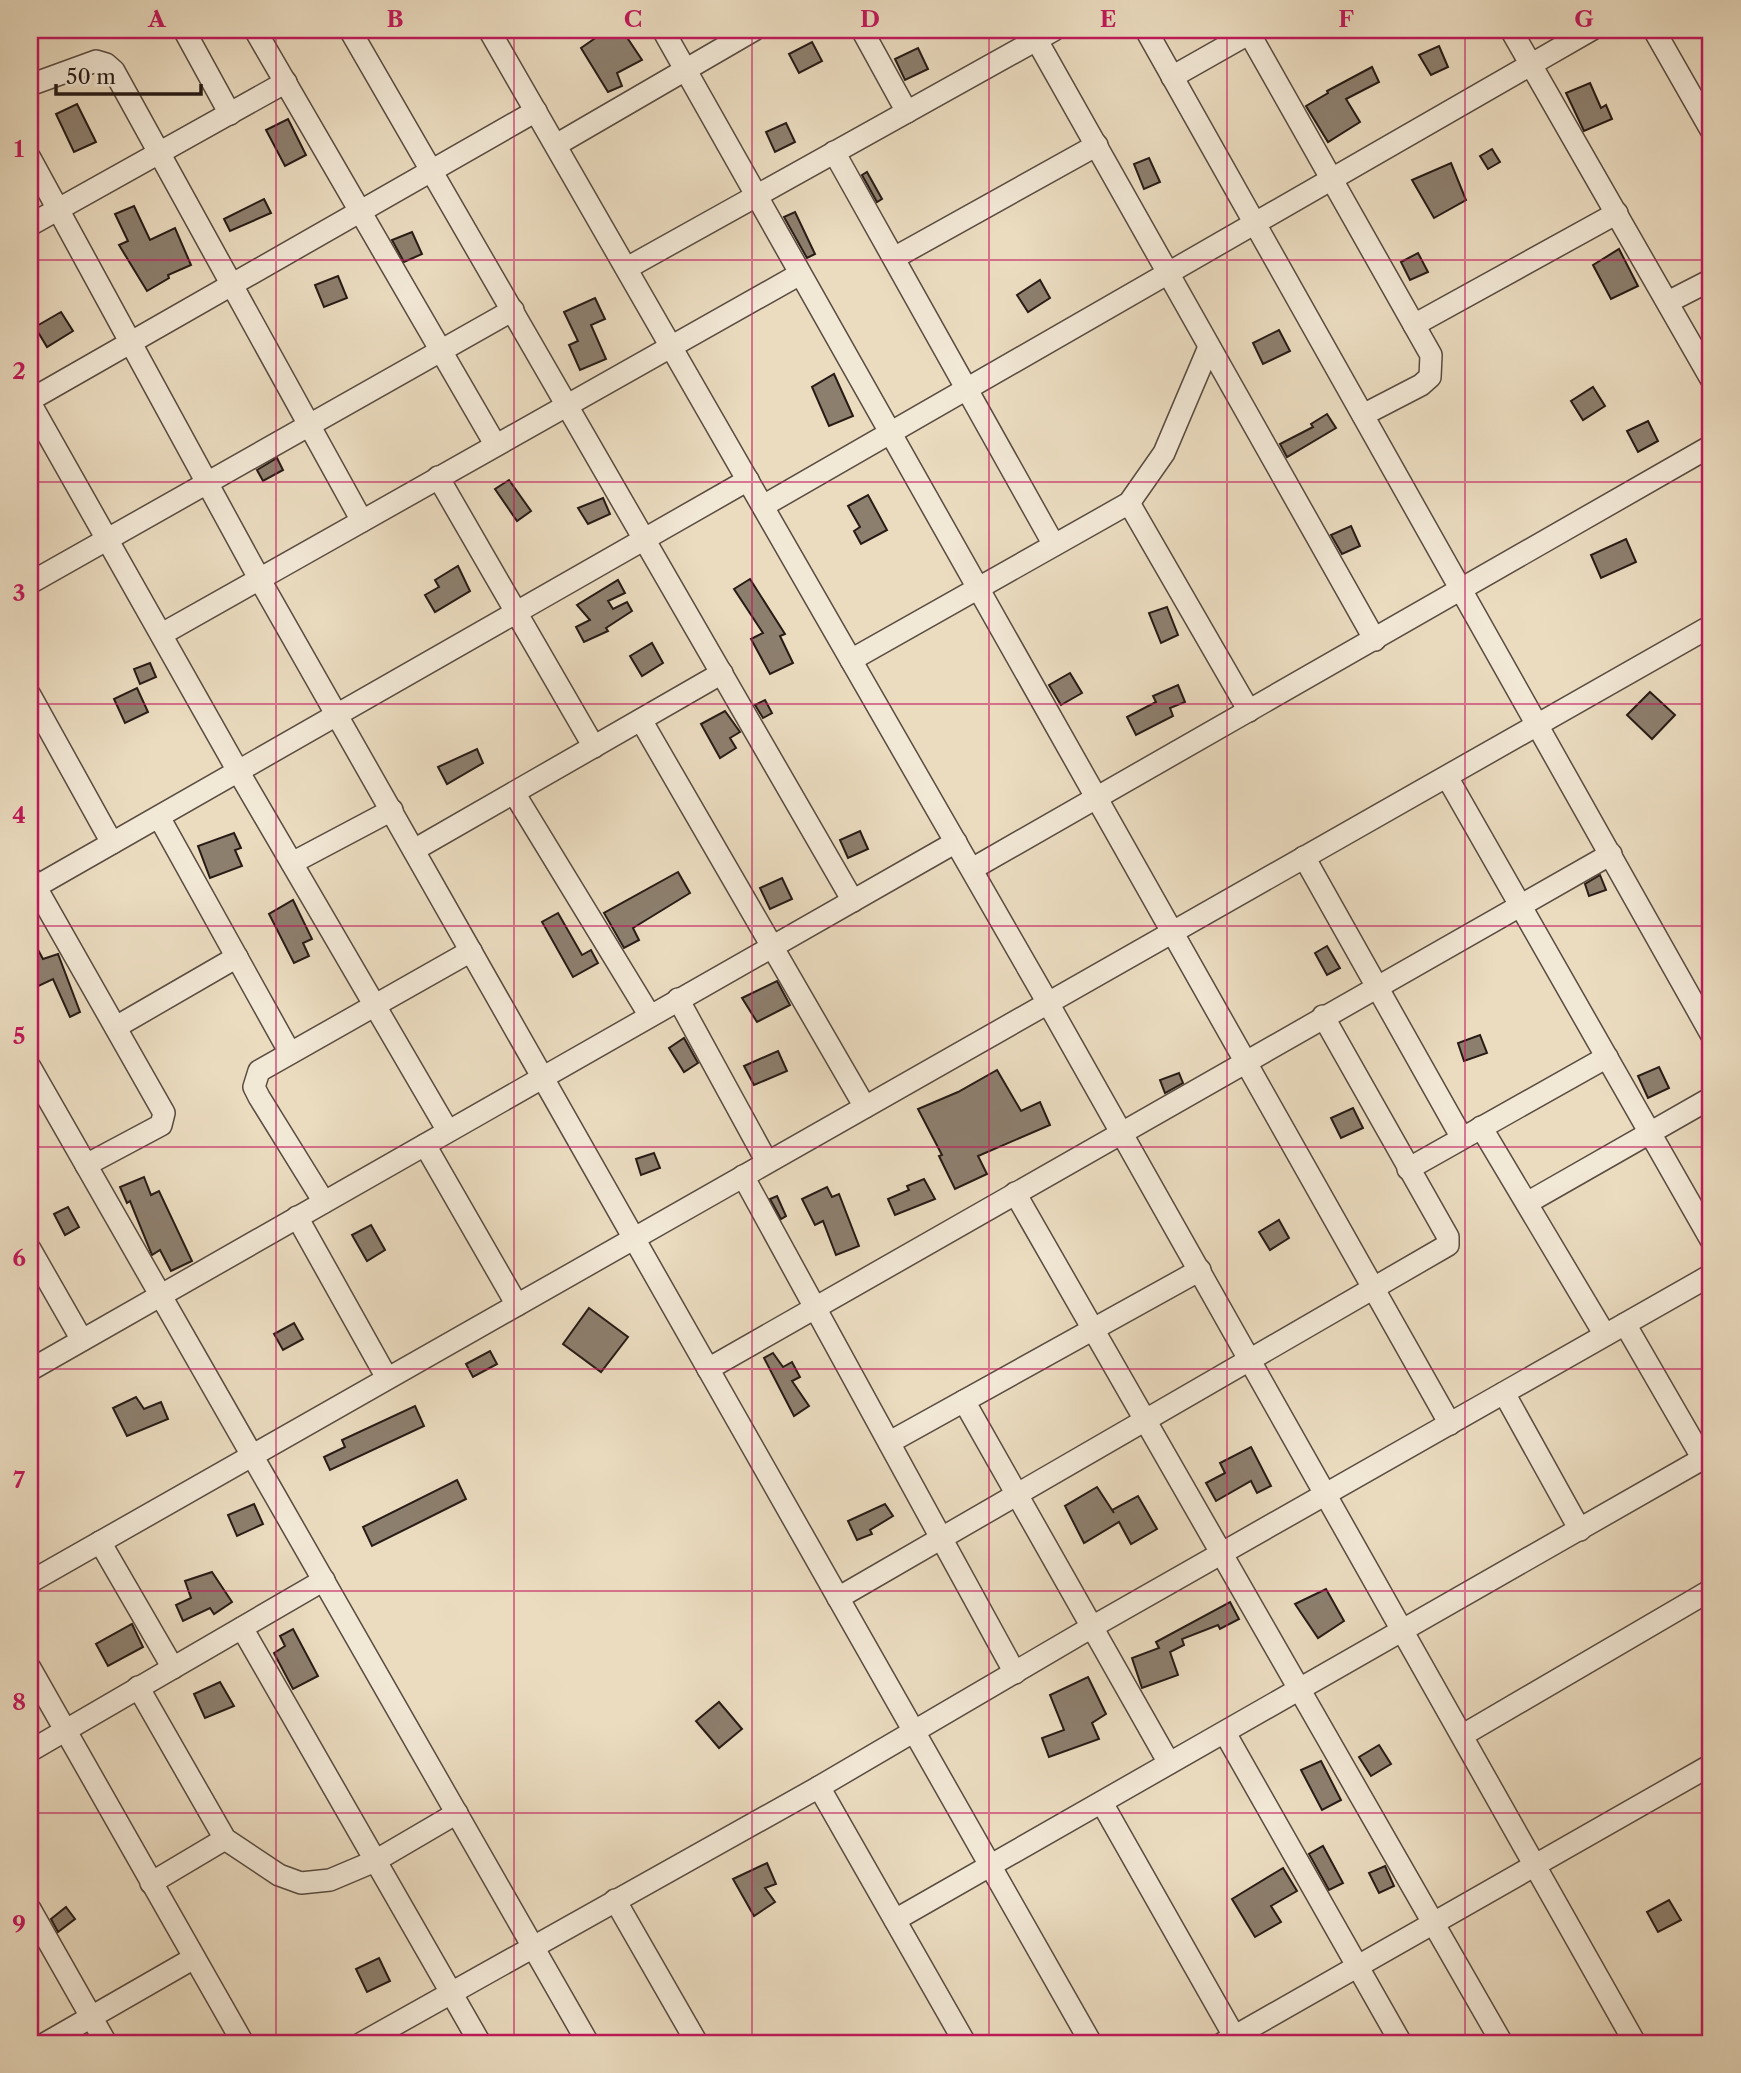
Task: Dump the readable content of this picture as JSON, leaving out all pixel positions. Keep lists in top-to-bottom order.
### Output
{
  "scale_bar": "50 m",
  "grid": {
    "columns": [
      "A",
      "B",
      "C",
      "D",
      "E",
      "F",
      "G"
    ],
    "rows": [
      "1",
      "2",
      "3",
      "4",
      "5",
      "6",
      "7",
      "8",
      "9"
    ]
  }
}
